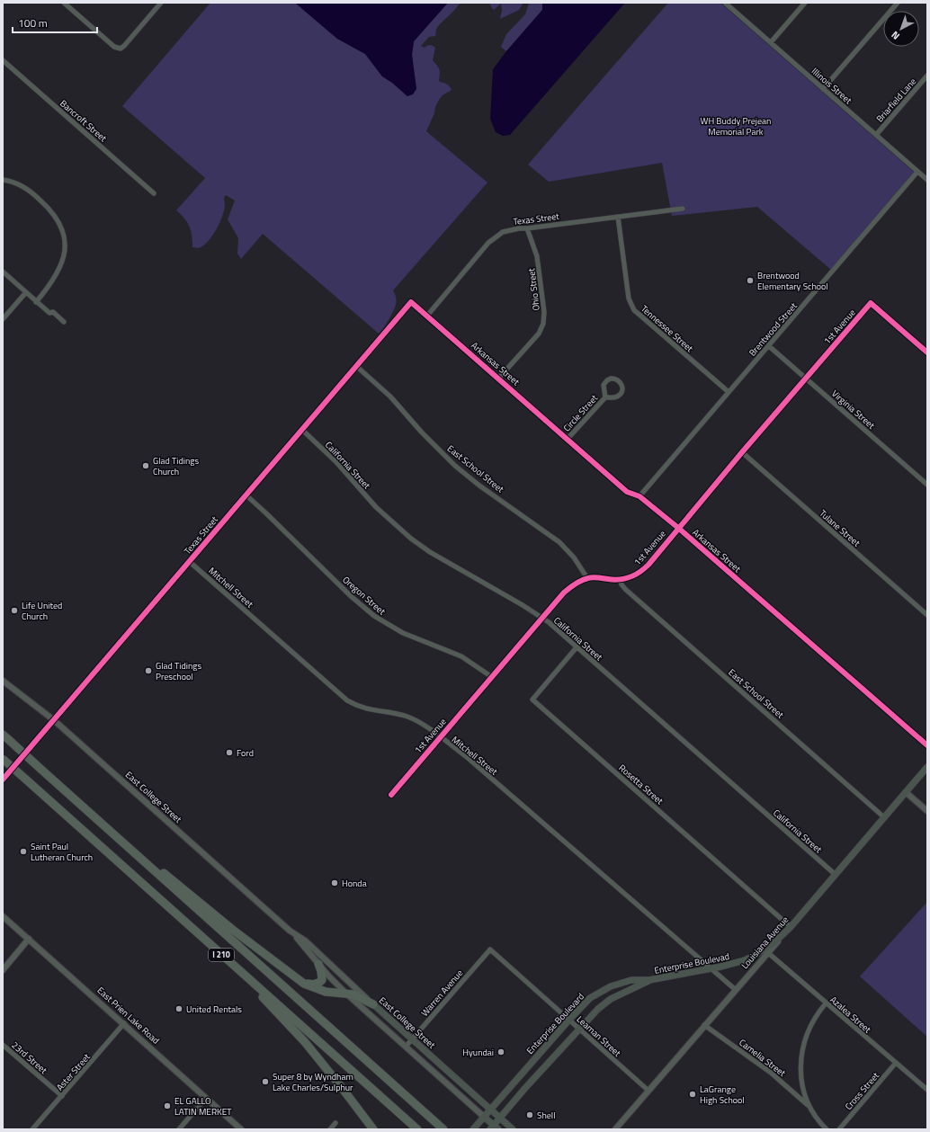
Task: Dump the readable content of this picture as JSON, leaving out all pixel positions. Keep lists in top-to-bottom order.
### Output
{
  "streets": {
    "highway": ["I 210"],
    "main road": [
      "East College Street",
      "Louisiana Avenue",
      "Enterprise Boulevad",
      "Enterprise Boulevard"
    ],
    "street": [
      "Illinois Street",
      "Briarfield Lane",
      "Bancroft Street",
      "Texas Street",
      "Ohio Street",
      "1st Avenue",
      "Tennessee Street",
      "Brentwood Street",
      "Arkansas Street",
      "Virginia Street",
      "Circle Street",
      "California Street",
      "East School Street",
      "Tulane Street",
      "Mitchell Street",
      "Oregon Street",
      "Rosetta Street",
      "Warren Avenue",
      "Azalea Street",
      "East Prien Lake Road",
      "Leaman Street",
      "23rd Street",
      "Camelia Street",
      "Aster Street",
      "Cross Street"
    ]
  },
  "crossings": [
    ["Illinois Street", "Briarfield Lane"],
    ["Illinois Street", "Brentwood Street"],
    ["Texas Street", "Ohio Street"],
    ["Texas Street", "Tennessee Street"],
    ["Texas Street", "Arkansas Street"],
    ["Texas Street", "California Street"],
    ["Texas Street", "East School Street"],
    ["Texas Street", "Mitchell Street"],
    ["Texas Street", "Oregon Street"],
    ["Texas Street", "East College Street"],
    ["Ohio Street", "Arkansas Street"],
    ["1st Avenue", "Arkansas Street"],
    ["1st Avenue", "Virginia Street"],
    ["1st Avenue", "California Street"],
    ["1st Avenue", "East School Street"],
    ["1st Avenue", "Tulane Street"],
    ["1st Avenue", "Mitchell Street"],
    ["1st Avenue", "Oregon Street"],
    ["Tennessee Street", "Brentwood Street"],
    ["Brentwood Street", "Arkansas Street"],
    ["Brentwood Street", "Virginia Street"],
    ["Arkansas Street", "Circle Street"],
    ["California Street", "Rosetta Street"],
    ["California Street", "Louisiana Avenue"],
    ["East School Street", "Louisiana Avenue"],
    ["Mitchell Street", "Louisiana Avenue"],
    ["Mitchell Street", "Enterprise Boulevad"],
    ["Rosetta Street", "Louisiana Avenue"],
    ["Rosetta Street", "Enterprise Boulevad"],
    ["East College Street", "Warren Avenue"],
    ["East College Street", "Enterprise Boulevard"],
    ["Louisiana Avenue", "Enterprise Boulevad"],
    ["Louisiana Avenue", "Azalea Street"],
    ["Louisiana Avenue", "Leaman Street"],
    ["Louisiana Avenue", "Camelia Street"],
    ["Enterprise Boulevad", "Azalea Street"],
    ["Enterprise Boulevad", "Enterprise Boulevard"],
    ["Warren Avenue", "Leaman Street"],
    ["Azalea Street", "Cross Street"],
    ["East Prien Lake Road", "Aster Street"],
    ["Enterprise Boulevard", "Leaman Street"],
    ["23rd Street", "Aster Street"]
  ],
  "parks": ["WH Buddy Prejean Memorial Park"],
  "places": [
    "Brentwood Elementary School",
    "Glad Tidings Church",
    "Life United Church",
    "Glad Tidings Preschool",
    "Ford",
    "Saint Paul Lutheran Church",
    "Honda",
    "United Rentals",
    "Hyundai",
    "Super 8 by Wyndham Lake Charles/Sulphur",
    "LaGrange High School",
    "EL GALLO LATIN MERKET",
    "Shell"
  ],
  "scale_bar": "100 m",
  "north": "bottom left"
}
